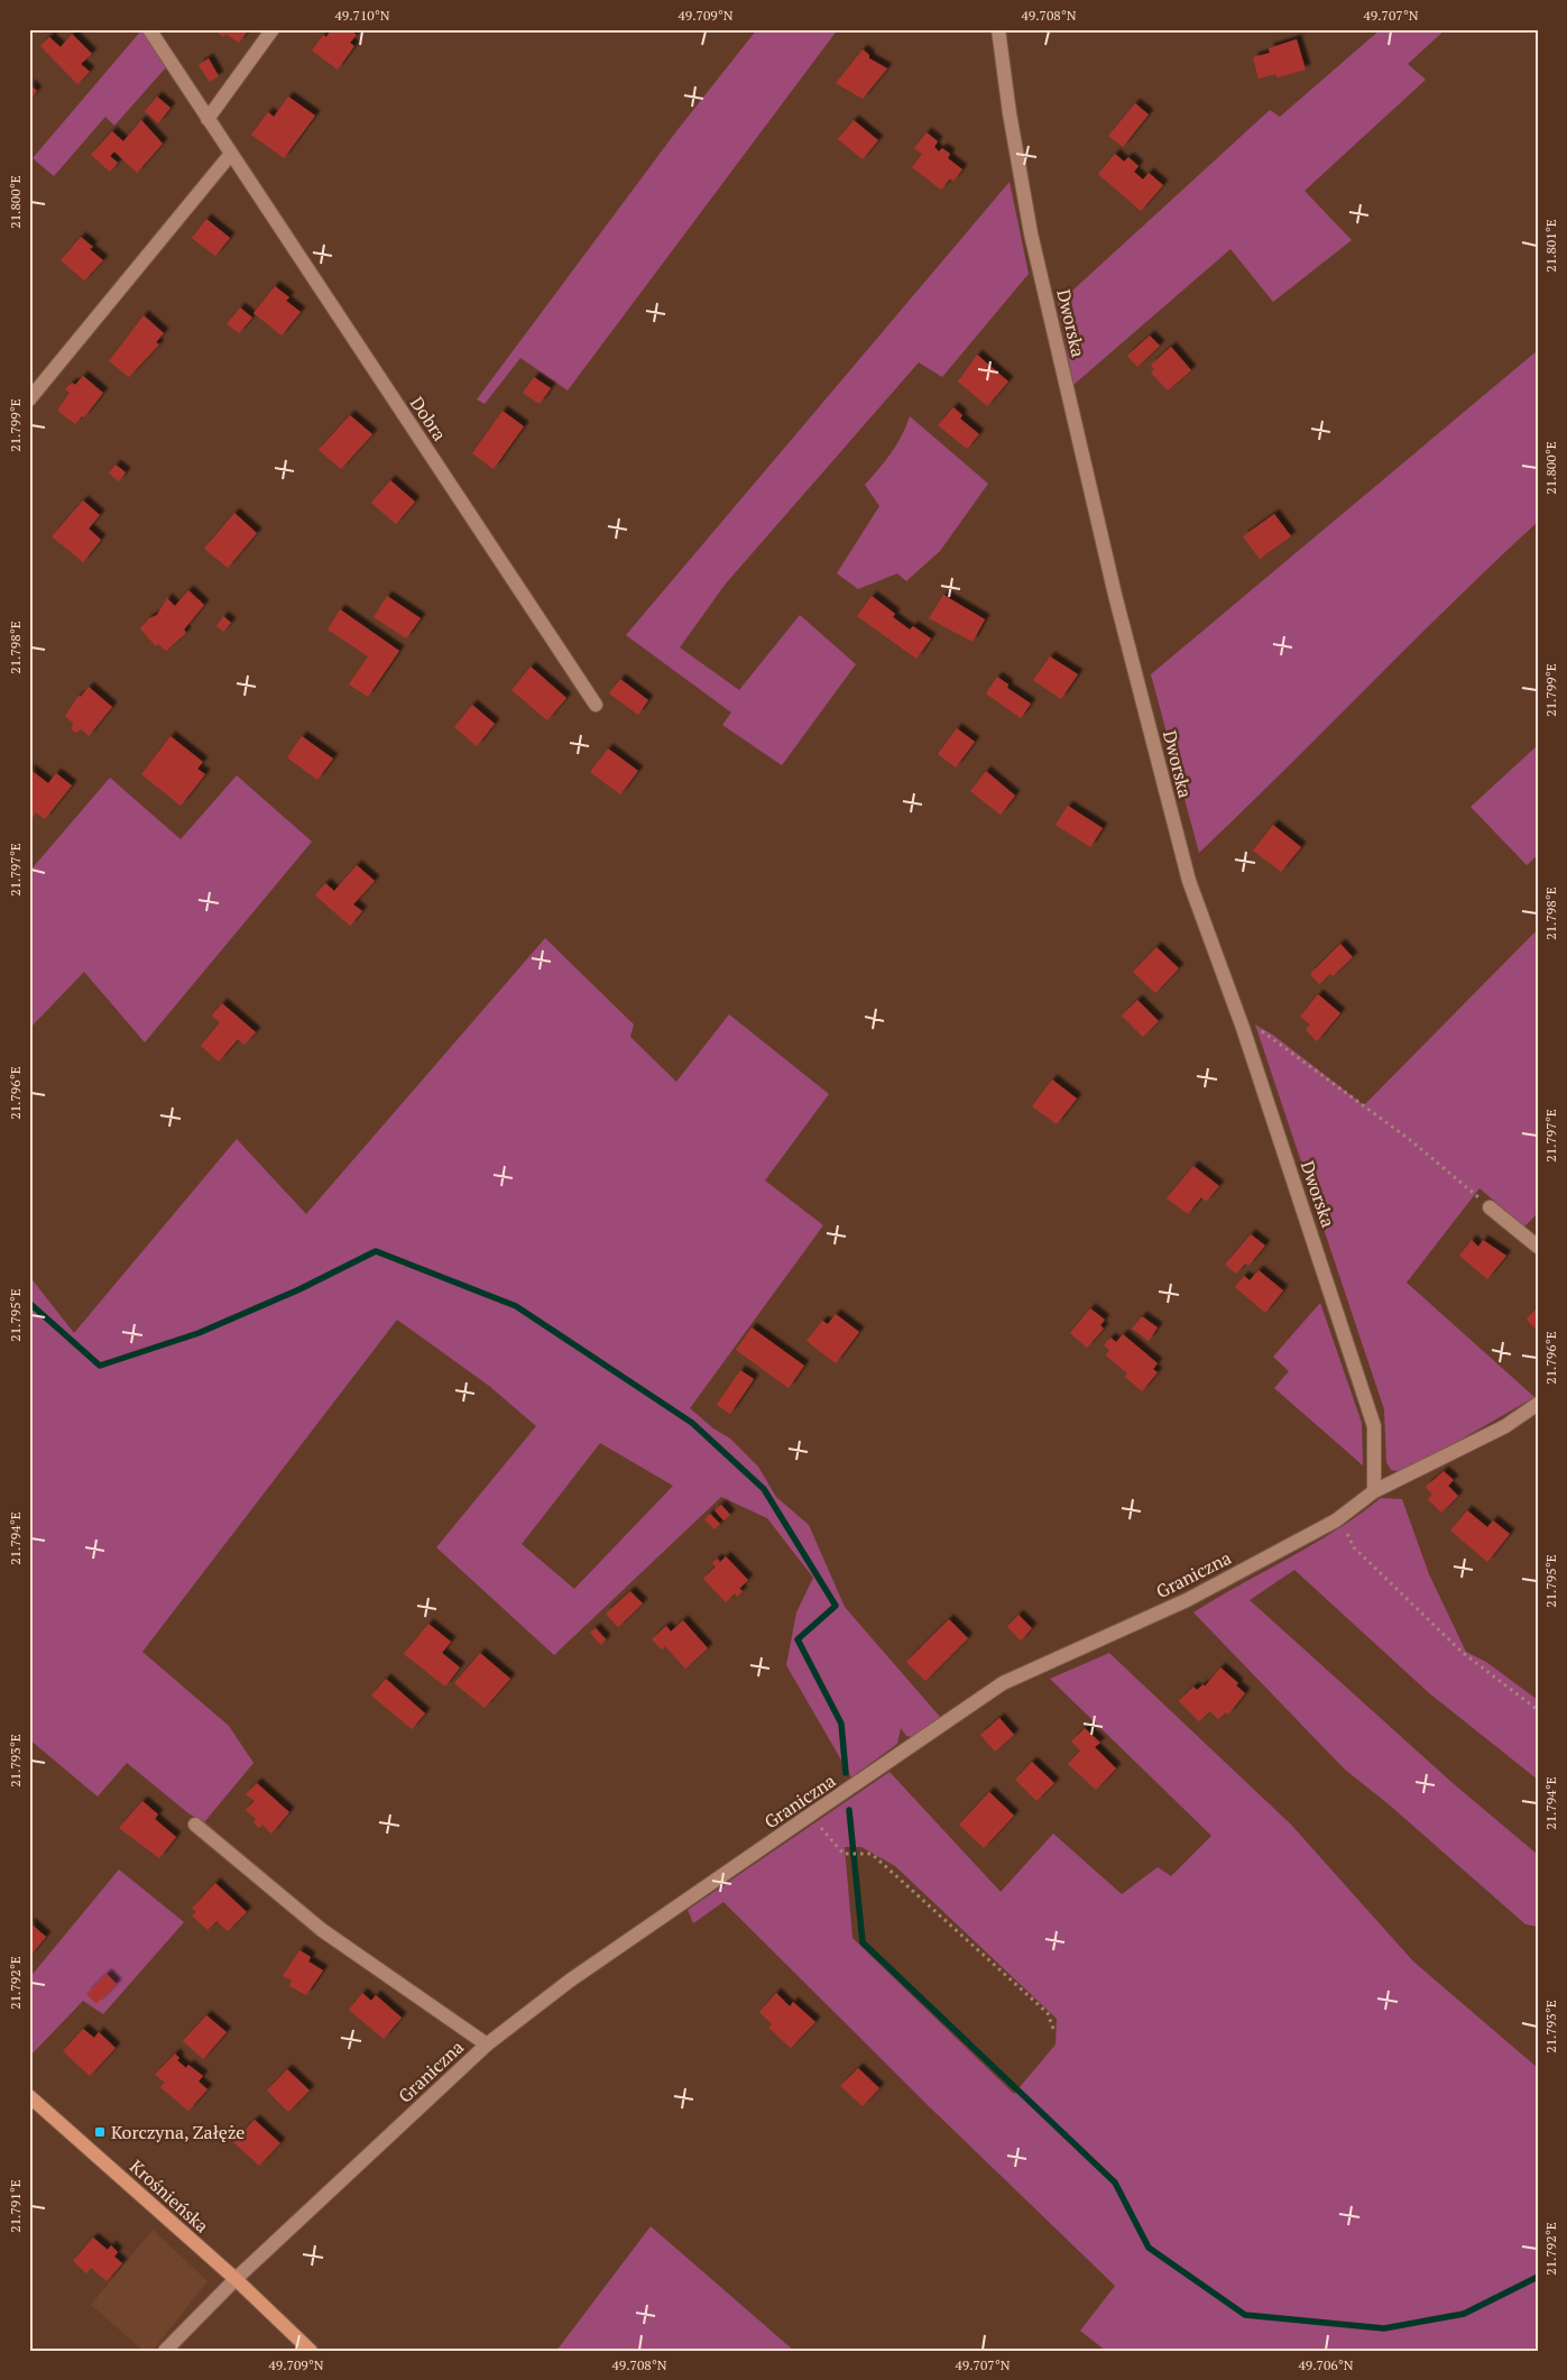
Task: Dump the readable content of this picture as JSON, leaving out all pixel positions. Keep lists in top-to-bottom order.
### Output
{
  "streets": {
    "main road": ["Krośnieńska"],
    "street": ["Dworska", "Dobra", "Graniczna"]
  },
  "crossings": [
    ["Dworska", "Graniczna"],
    ["Graniczna", "Krośnieńska"]
  ],
  "places": {
    "transit": ["Korczyna, Załęże"]
  },
  "coordinates": [
    "49.710°N",
    "49.709°N",
    "49.708°N",
    "49.707°N",
    "21.800°E",
    "21.801°E",
    "21.799°E",
    "21.798°E",
    "21.797°E",
    "21.796°E",
    "21.795°E",
    "21.794°E",
    "21.793°E",
    "21.792°E",
    "21.791°E",
    "49.706°N"
  ]
}
